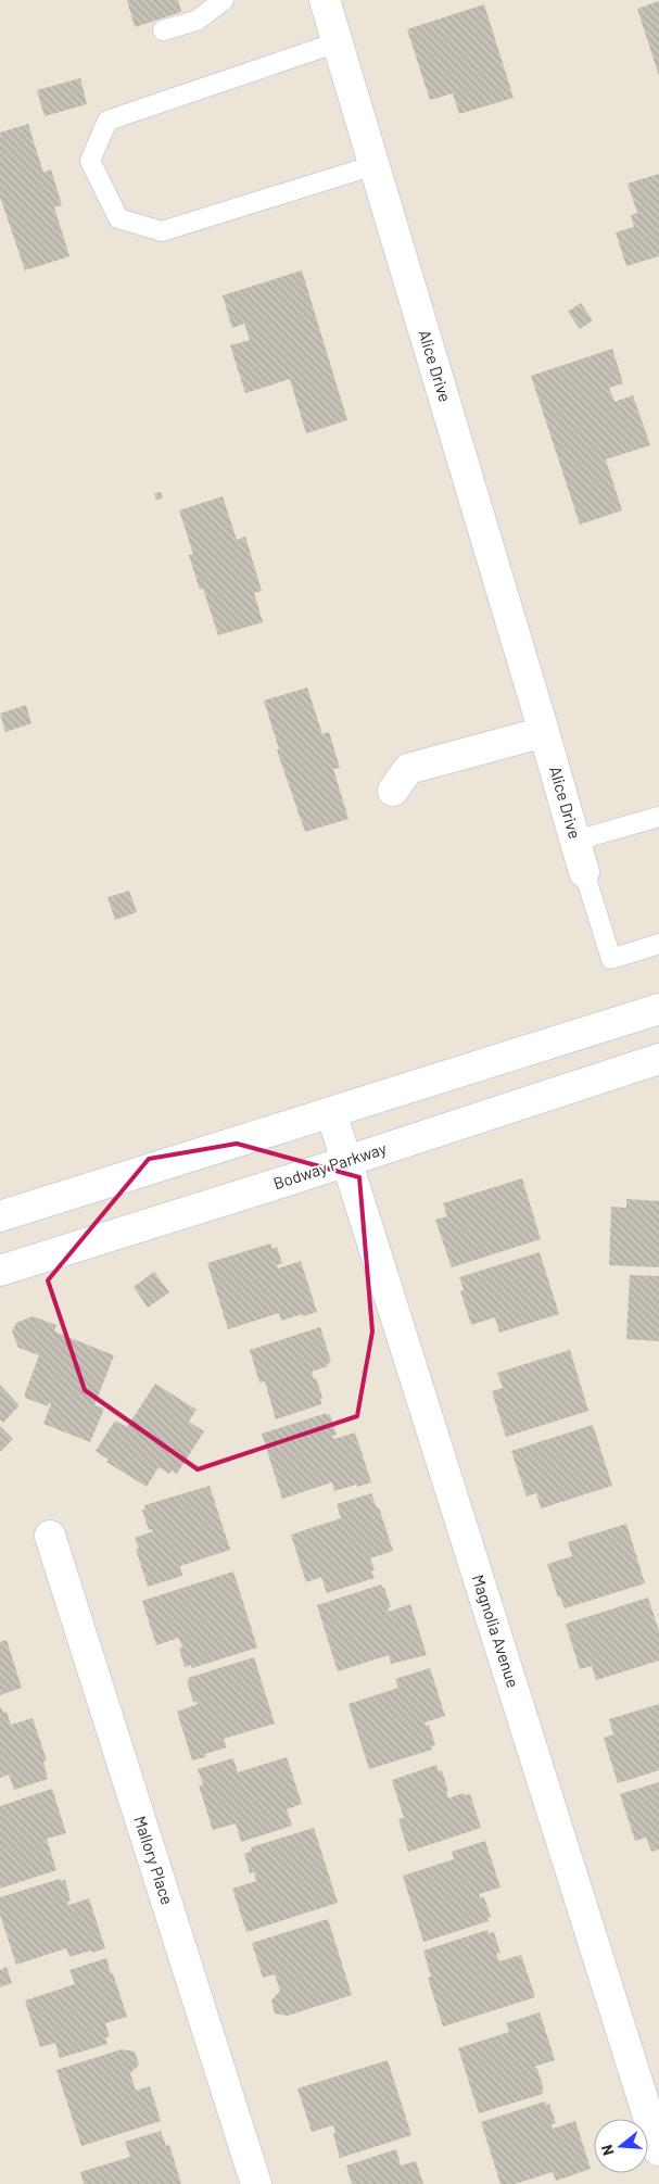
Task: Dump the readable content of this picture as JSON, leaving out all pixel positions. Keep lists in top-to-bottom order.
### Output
{
  "streets": {
    "street": [
      "Alice Drive",
      "Bodway Parkway",
      "Magnolia Avenue",
      "Mallory Place"
    ]
  },
  "crossings": [
    ["Bodway Parkway", "Magnolia Avenue"]
  ],
  "north": "left"
}
